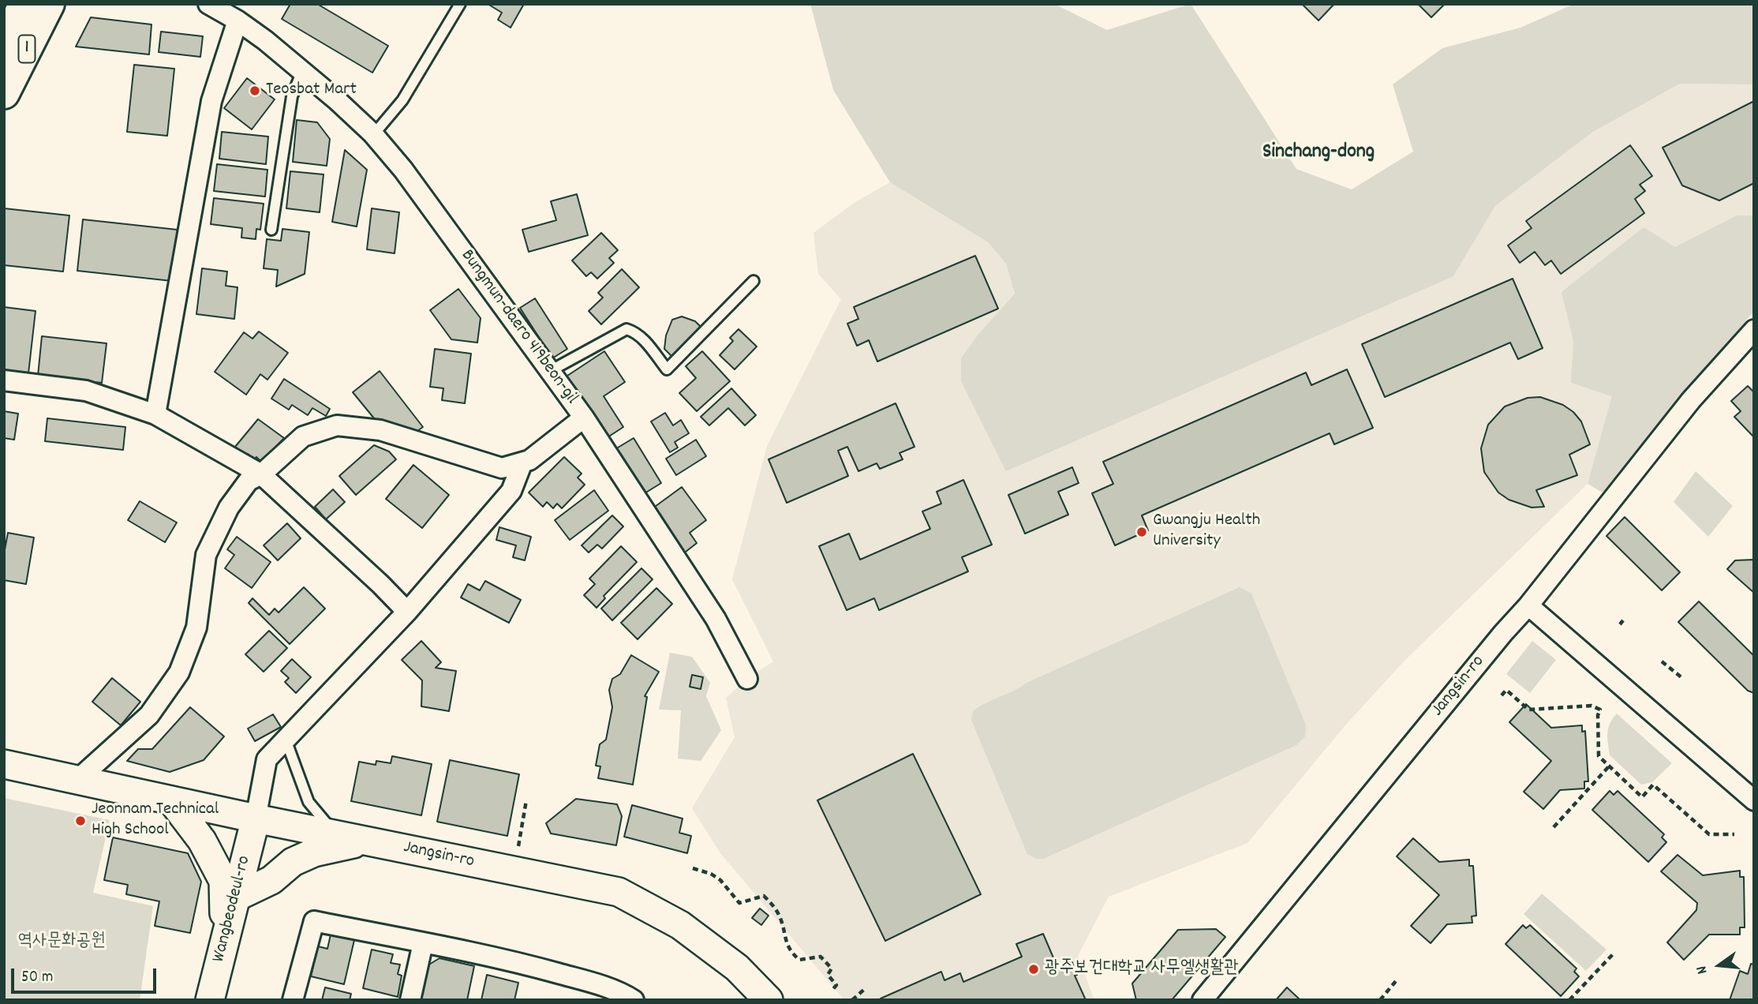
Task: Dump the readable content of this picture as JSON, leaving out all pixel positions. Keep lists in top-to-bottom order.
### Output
{
  "streets": {
    "main road": ["1", "Jangsin-ro", "Wangbeodeul-ro"],
    "street": ["Bungmun-daero 419beon-gil"]
  },
  "crossings": [
    ["Jangsin-ro", "Wangbeodeul-ro"]
  ],
  "districts": ["Sinchang-dong"],
  "parks": ["역사문화공원"],
  "places": [
    "Teosbat Mart",
    "Gwangju Health University",
    "Jeonnam Technical High School",
    "광주보건대학교 사무엘생활관"
  ],
  "scale_bar": "50 m",
  "north": "left"
}
